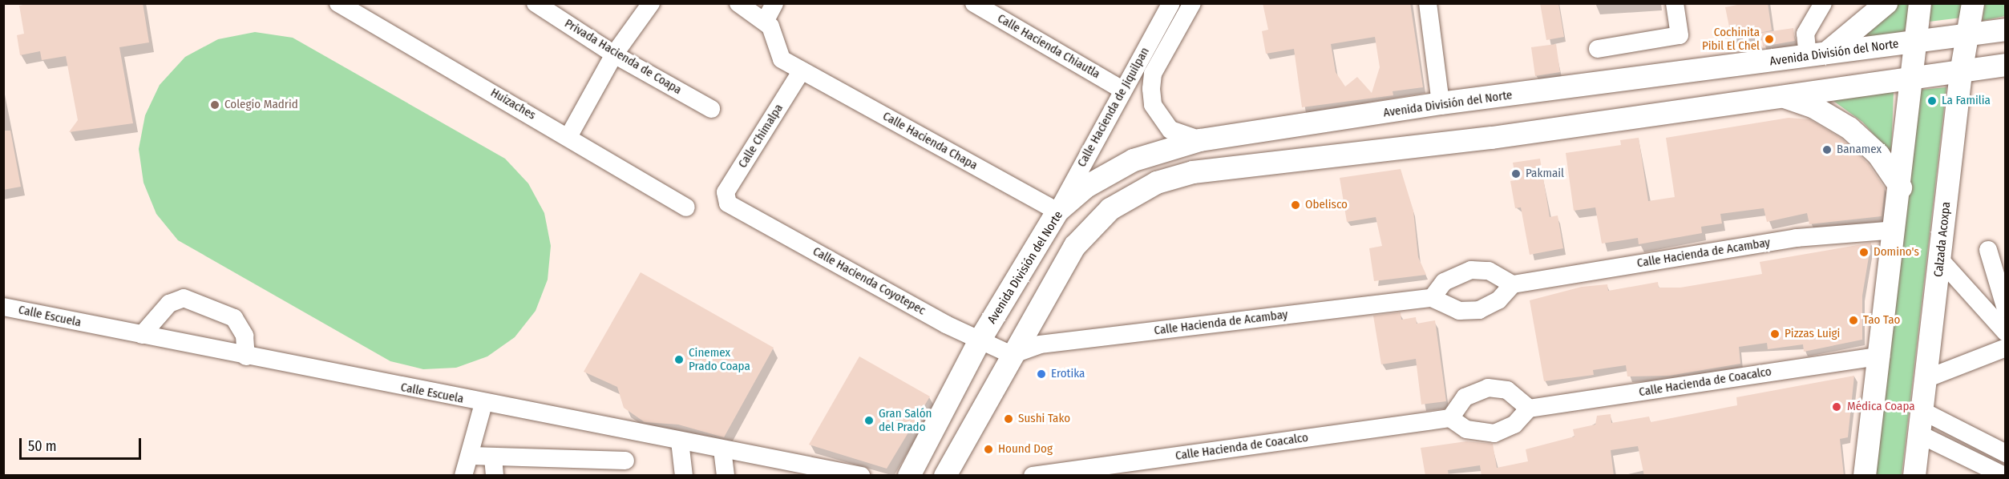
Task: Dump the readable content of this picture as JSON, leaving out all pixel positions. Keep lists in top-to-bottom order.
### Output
{
  "streets": {
    "main road": ["Avenida División del Norte", "Calzada Acoxpa"],
    "street": [
      "Calle Hacienda Chiautla",
      "Privada Hacienda de Coapa",
      "Huizaches",
      "Calle Hacienda de Jiquilpan",
      "Calle Chimalpa",
      "Calle Hacienda Chapa",
      "Calle Hacienda de Acambay",
      "Calle Hacienda Coyotepec",
      "Calle Escuela",
      "Calle Hacienda de Coacalco"
    ]
  },
  "crossings": [
    ["Calle Hacienda Chiautla", "Calle Hacienda de Jiquilpan"],
    ["Avenida División del Norte", "Calle Hacienda de Jiquilpan"],
    ["Avenida División del Norte", "Calle Hacienda Chapa"],
    ["Avenida División del Norte", "Calzada Acoxpa"],
    ["Avenida División del Norte", "Calle Hacienda Coyotepec"],
    ["Calle Hacienda de Jiquilpan", "Calle Hacienda Chapa"],
    ["Calle Chimalpa", "Calle Hacienda Chapa"],
    ["Calle Chimalpa", "Calle Hacienda Coyotepec"],
    ["Calle Hacienda de Acambay", "Calle Hacienda Coyotepec"]
  ],
  "places": [
    "Cochinita Pibil El Chel",
    "La Familia",
    "Colegio Madrid",
    "Banamex",
    "Pakmail",
    "Obelisco",
    "Domino's",
    "Tao Tao",
    "Pizzas Luigi",
    "Cinemex Prado Coapa",
    "Erotika",
    "Médica Coapa",
    "Sushi Tako",
    "Gran Salón del Prado",
    "Hound Dog"
  ],
  "scale_bar": "50 m"
}
